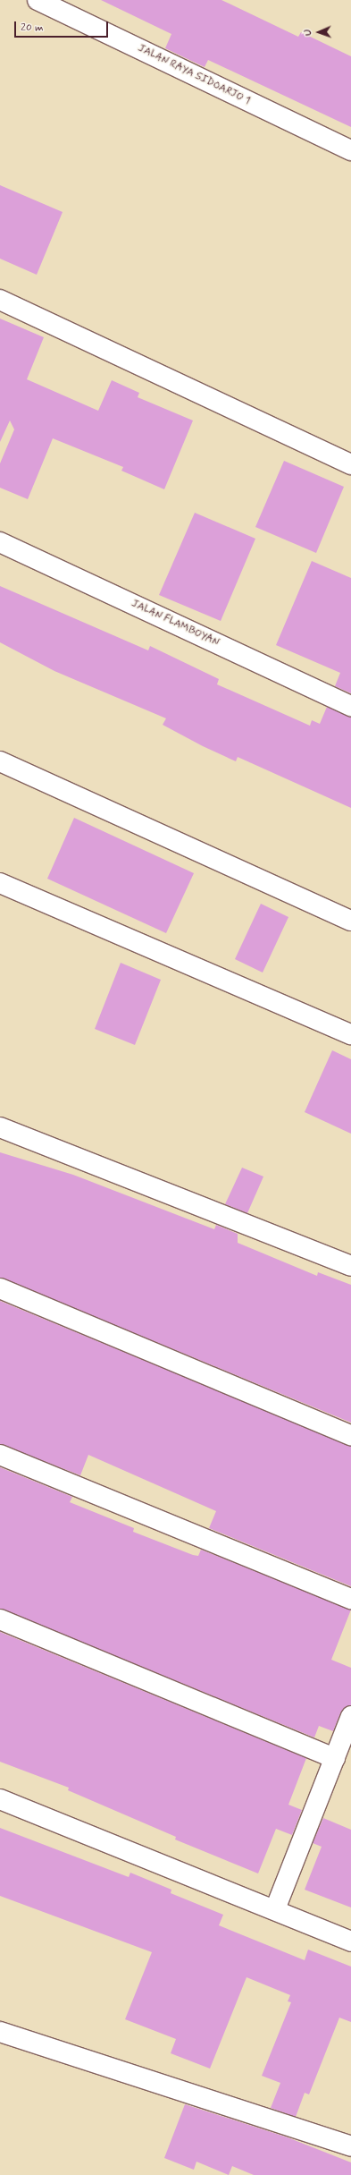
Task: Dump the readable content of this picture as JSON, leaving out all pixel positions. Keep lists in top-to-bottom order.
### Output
{
  "streets": {
    "street": ["JALAN RAYA SIDOARJO 1", "JALAN FLAMBOYAN"]
  },
  "scale_bar": "20 m",
  "north": "left"
}
